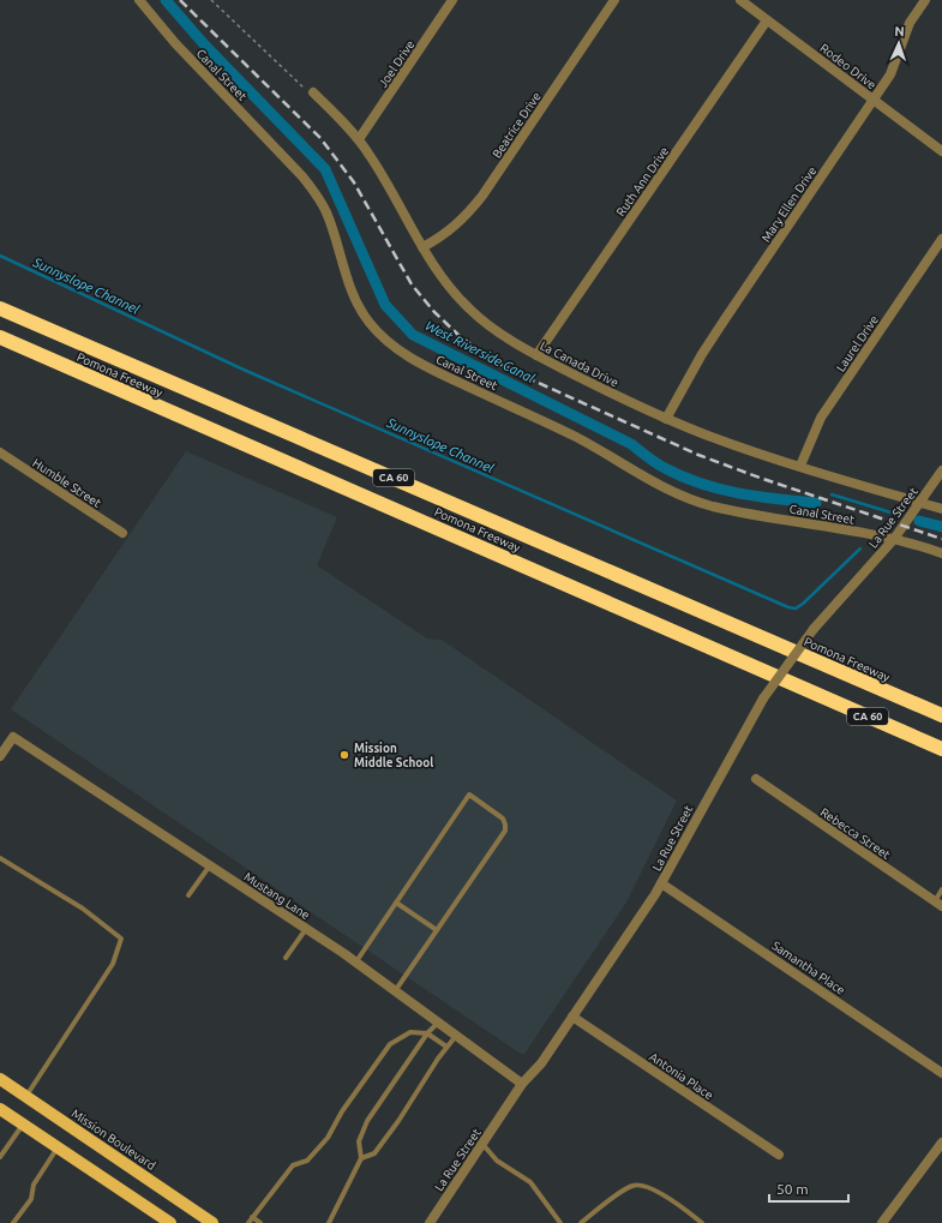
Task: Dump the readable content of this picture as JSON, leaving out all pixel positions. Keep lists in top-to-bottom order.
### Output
{
  "streets": {
    "highway": ["Pomona Freeway", "CA 60"],
    "main road": ["Mission Boulevard"],
    "street": [
      "Joel Drive",
      "Rodeo Drive",
      "Canal Street",
      "Beatrice Drive",
      "Ruth Ann Drive",
      "Mary Ellen Drive",
      "Laurel Drive",
      "La Canada Drive",
      "Humble Street",
      "La Rue Street",
      "Rebecca Street",
      "Mustang Lane",
      "Samantha Place",
      "Antonia Place"
    ]
  },
  "crossings": [
    ["Joel Drive", "La Canada Drive"],
    ["Rodeo Drive", "Ruth Ann Drive"],
    ["Rodeo Drive", "Mary Ellen Drive"],
    ["Canal Street", "La Rue Street"],
    ["Beatrice Drive", "La Canada Drive"],
    ["Ruth Ann Drive", "La Canada Drive"],
    ["Mary Ellen Drive", "La Canada Drive"],
    ["Laurel Drive", "La Canada Drive"],
    ["La Canada Drive", "La Rue Street"],
    ["La Rue Street", "Mustang Lane"],
    ["La Rue Street", "Samantha Place"],
    ["La Rue Street", "Antonia Place"]
  ],
  "water": ["Sunnyslope Channel", "West Riverside Canal"],
  "places": ["Mission Middle School"],
  "scale_bar": "50 m",
  "north": "top"
}
